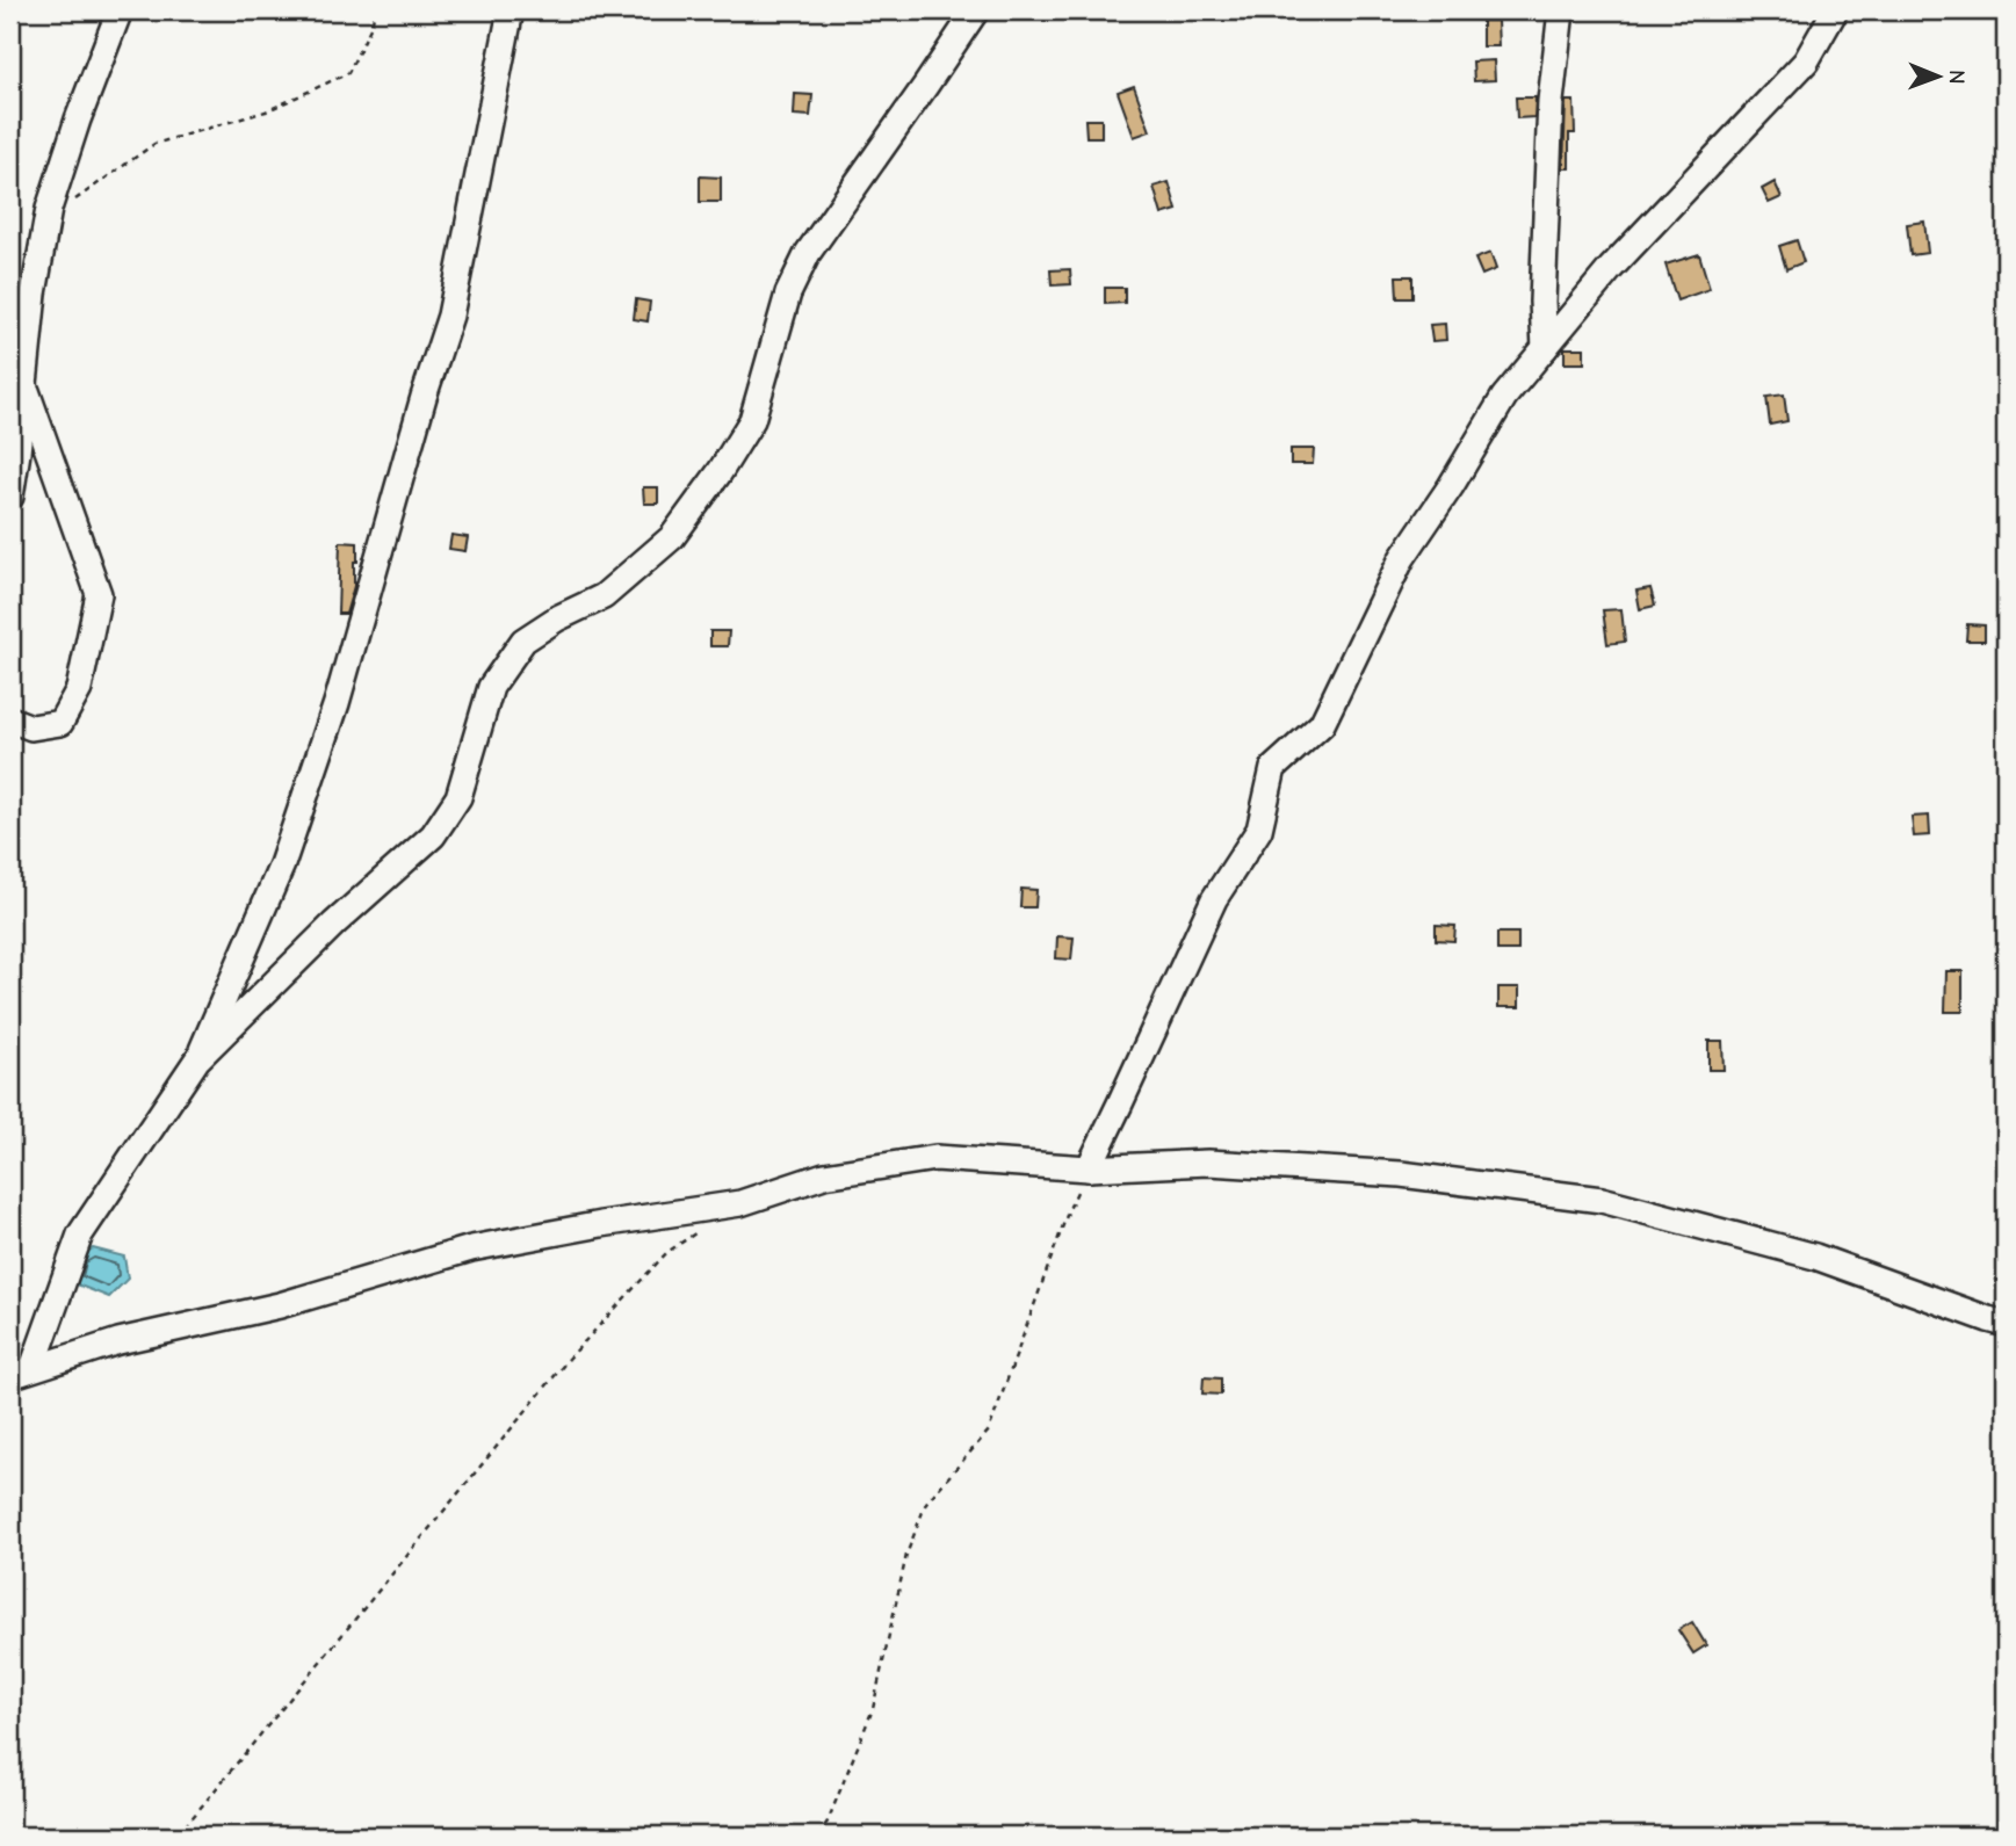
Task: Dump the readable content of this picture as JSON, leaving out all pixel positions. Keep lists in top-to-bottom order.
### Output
{
  "north": "right"
}
